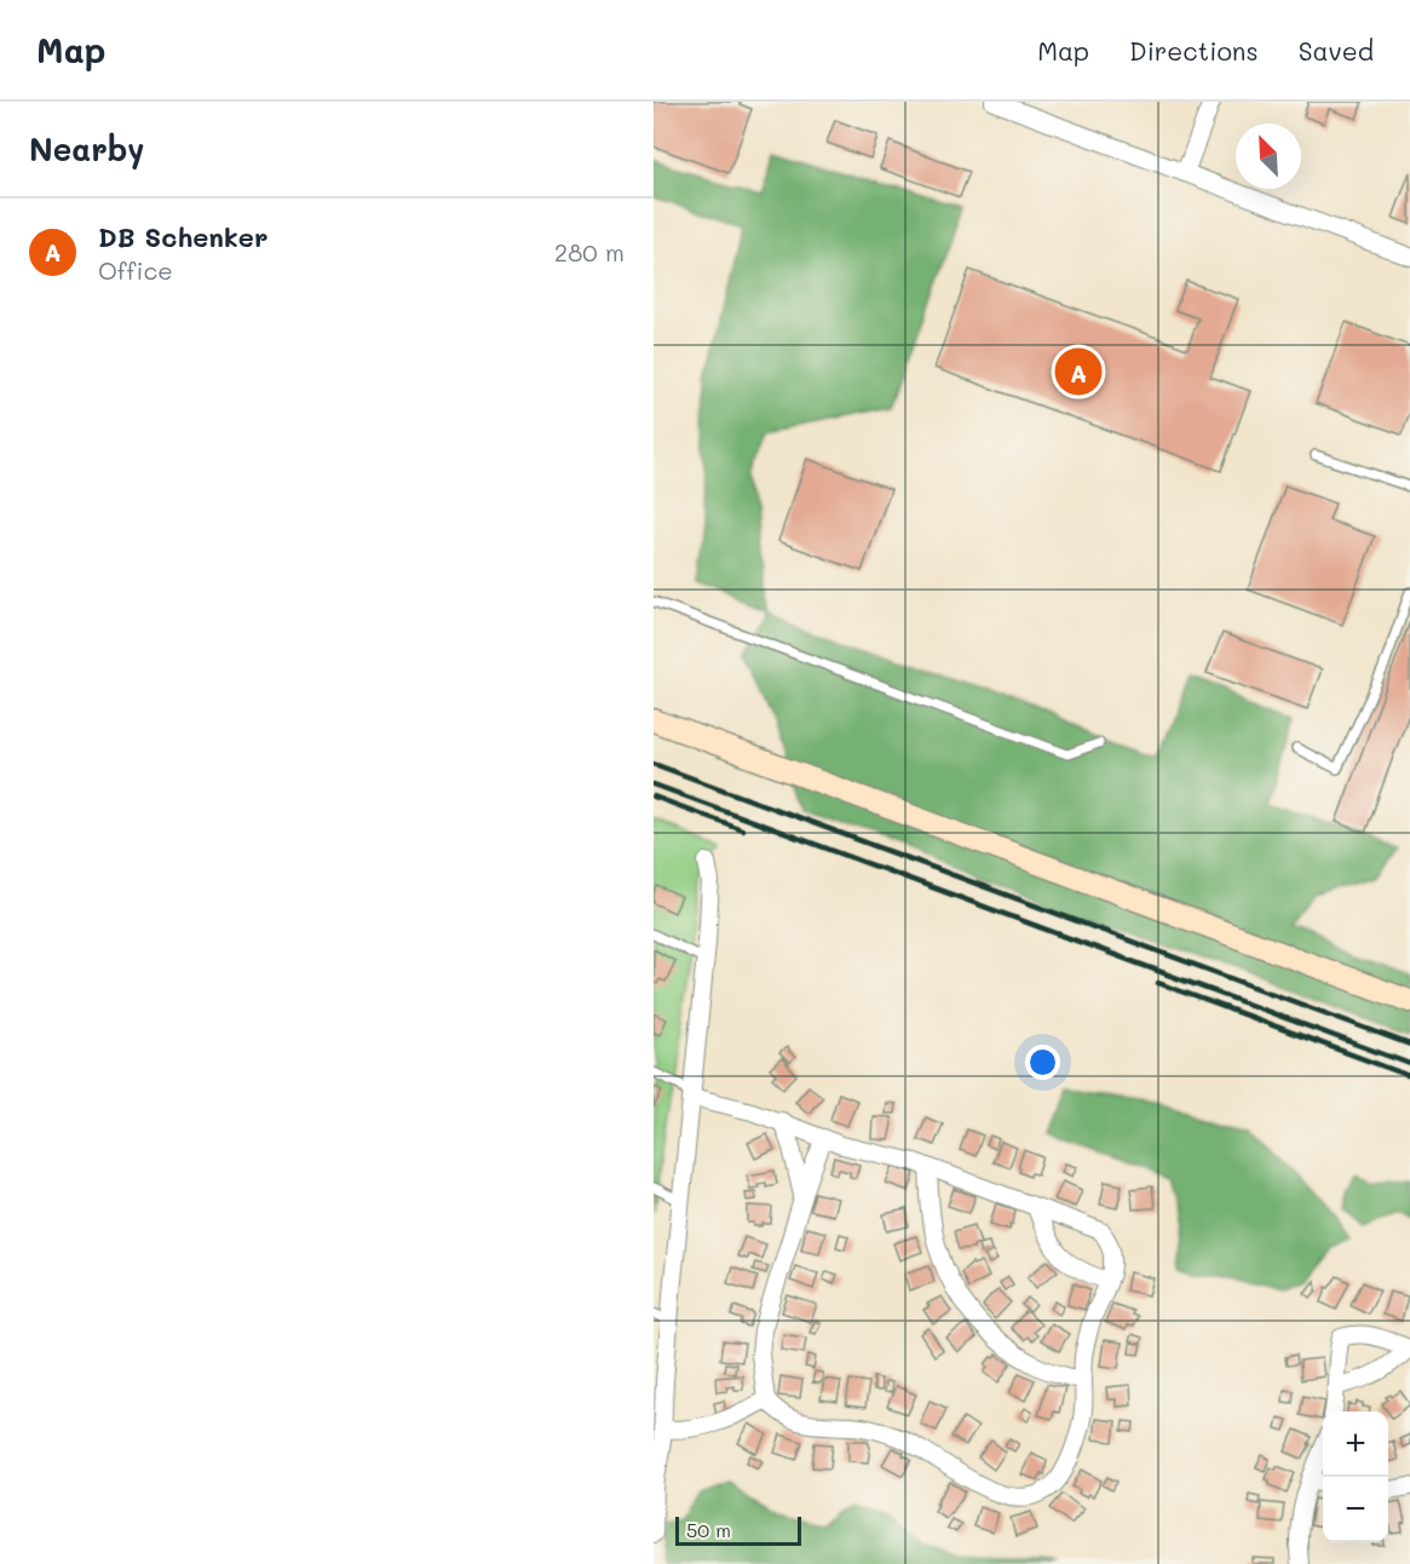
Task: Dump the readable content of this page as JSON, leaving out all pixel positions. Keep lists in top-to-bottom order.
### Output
{
  "scale_bar": "50 m",
  "north": "top left",
  "page": {
    "header": "Map",
    "nav": ["Map", "Directions", "Saved"],
    "heading": "Nearby",
    "list": [
      {
        "mark": "A",
        "name": "DB Schenker",
        "note": "Office",
        "value": "280 m"
      }
    ],
    "pins": "A",
    "map_buttons": ["+", "−"],
    "scale": "50 m"
  }
}
